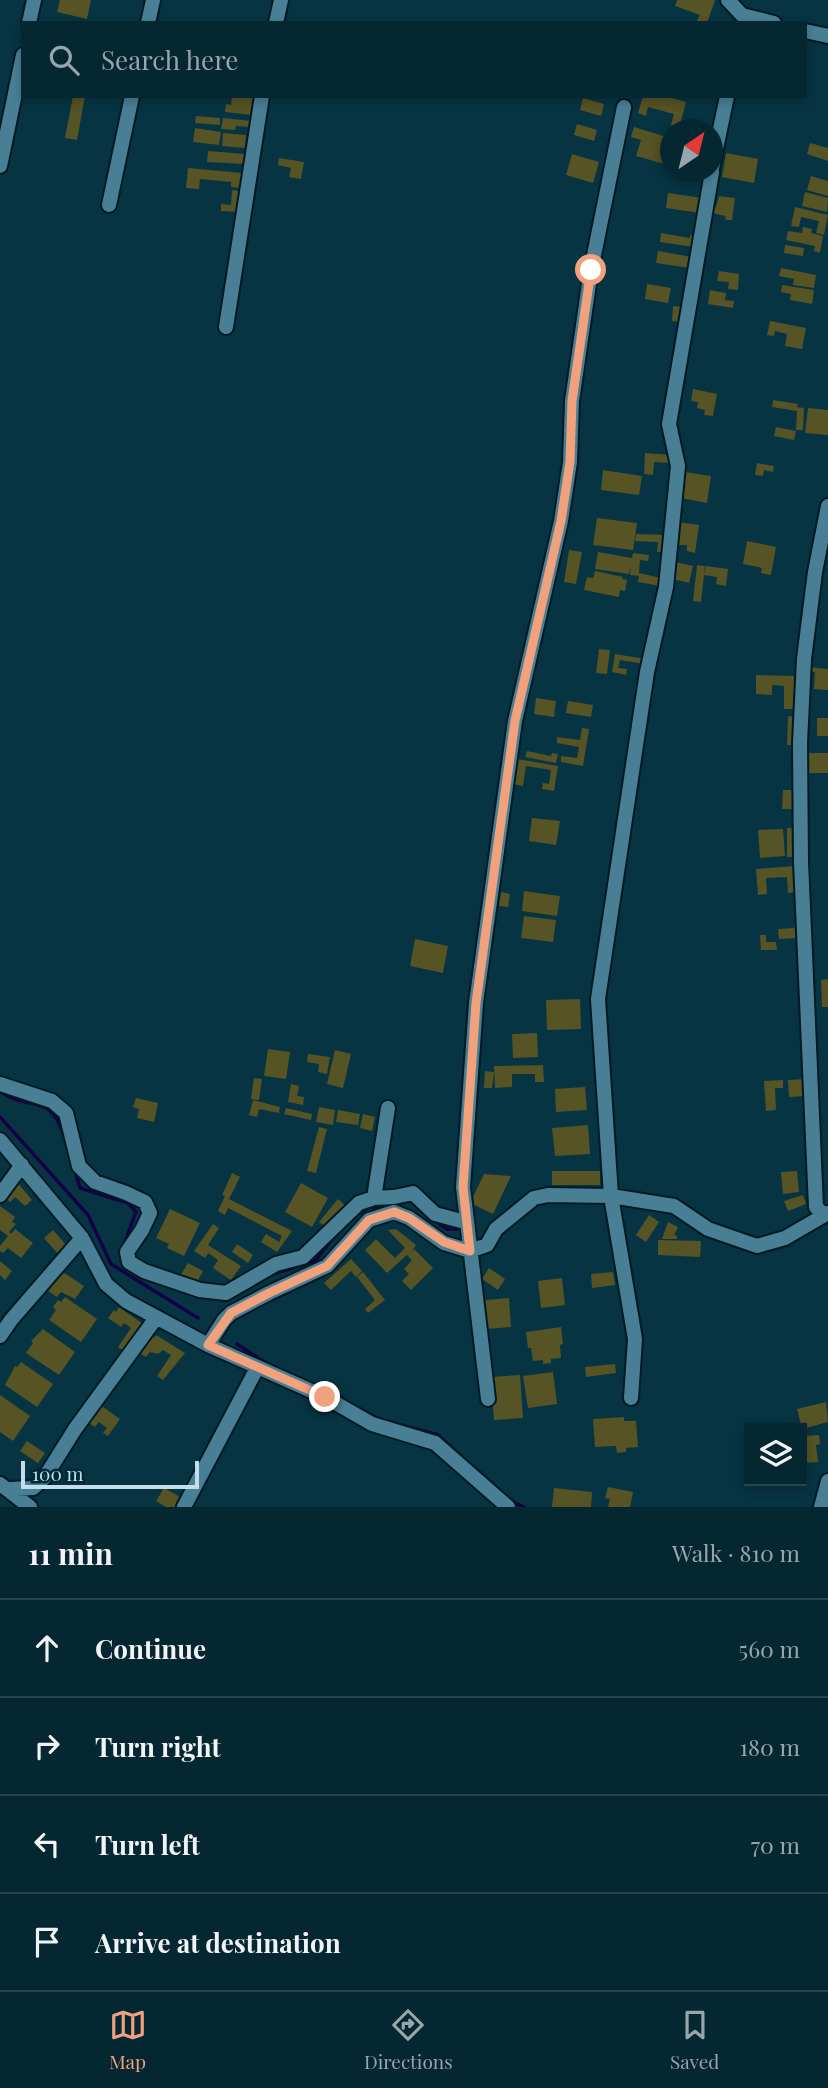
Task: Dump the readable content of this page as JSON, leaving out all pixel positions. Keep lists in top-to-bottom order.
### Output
{
  "scale_bar": "100 m",
  "north": "top right",
  "page": {
    "search": "Search here",
    "scale": "100 m",
    "heading": ["11 min", "Walk · 810 m"],
    "list": [
      ["Continue", "560 m"],
      ["Turn right", "180 m"],
      ["Turn left", "70 m"],
      "Arrive at destination"
    ],
    "nav": ["Map", "Directions", "Saved"]
  }
}
